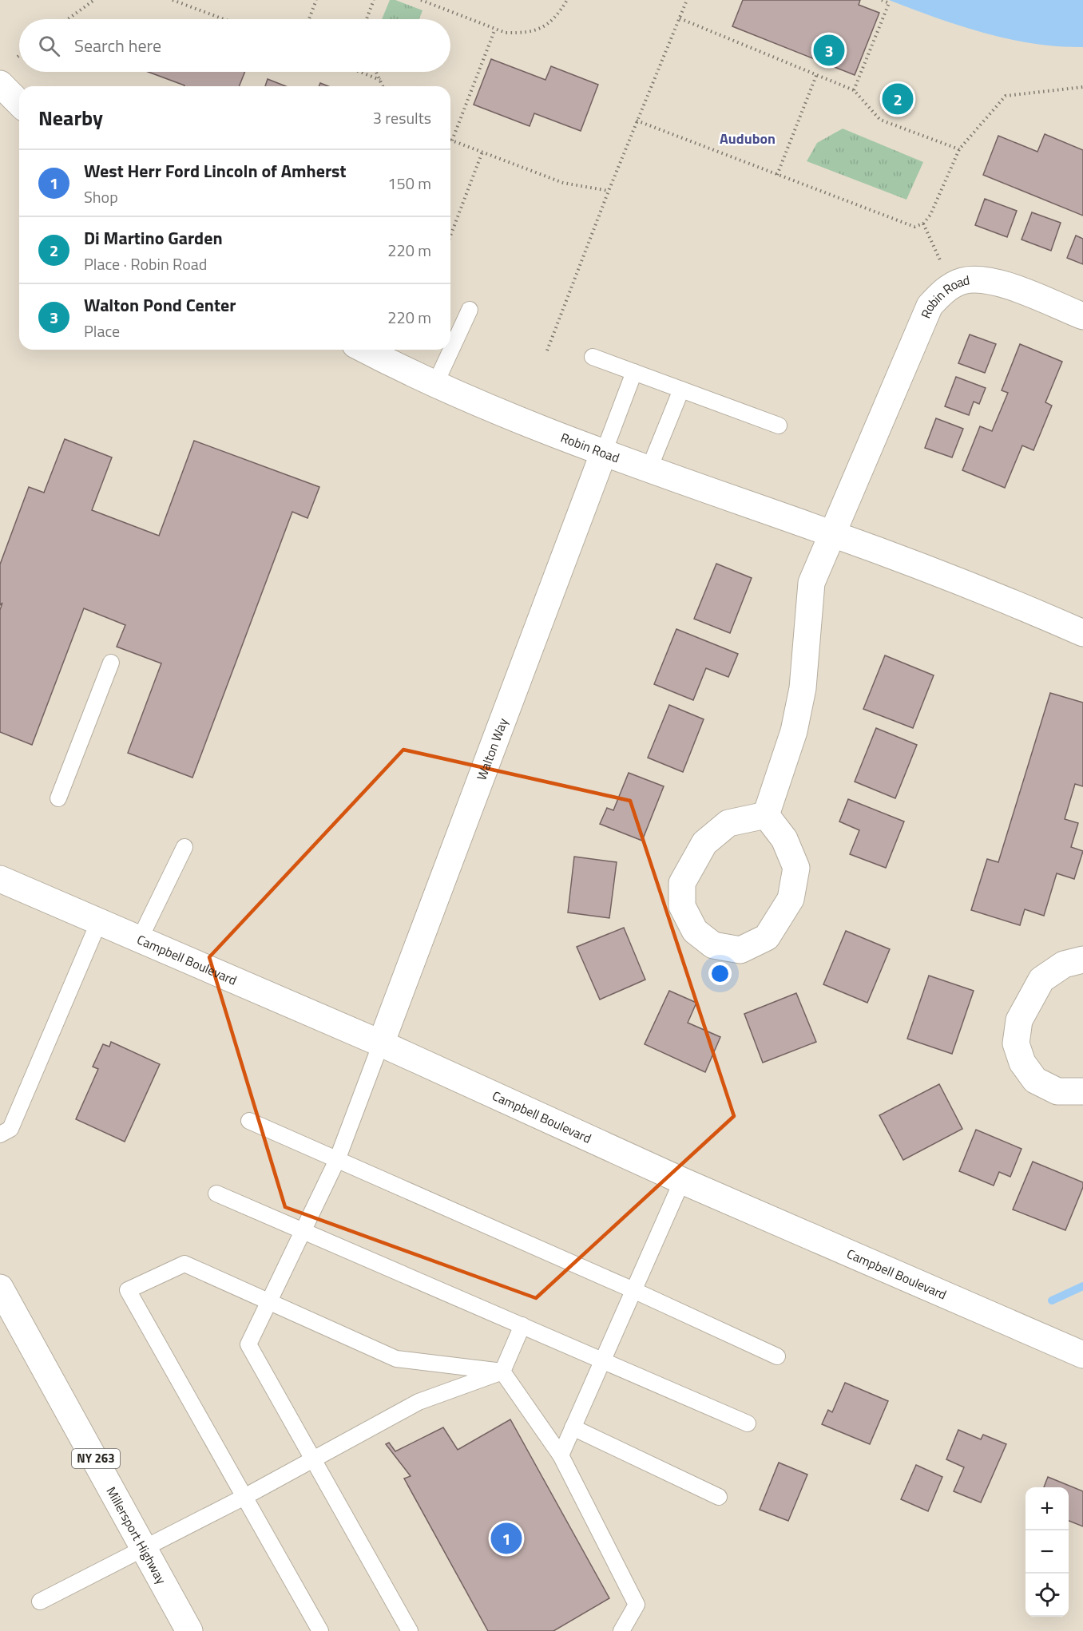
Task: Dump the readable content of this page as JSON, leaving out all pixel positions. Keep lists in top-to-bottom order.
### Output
{
  "streets": {
    "street": [
      "Robin Road",
      "Walton Way",
      "Campbell Boulevard",
      "NY 263",
      "Millersport Highway"
    ]
  },
  "crossings": [
    ["Robin Road", "Walton Way"],
    ["Walton Way", "Campbell Boulevard"]
  ],
  "districts": ["Audubon"],
  "page": {
    "search": "Search here",
    "pins": ["3", "2", "1"],
    "heading": ["Nearby", "3 results"],
    "list": [
      {
        "mark": "1",
        "name": "West Herr Ford Lincoln of Amherst",
        "note": "Shop",
        "value": "150 m"
      },
      {
        "mark": "2",
        "name": "Di Martino Garden",
        "note": "Place · Robin Road",
        "value": "220 m"
      },
      {
        "mark": "3",
        "name": "Walton Pond Center",
        "note": "Place",
        "value": "220 m"
      }
    ],
    "map_buttons": ["+", "−"]
  }
}
